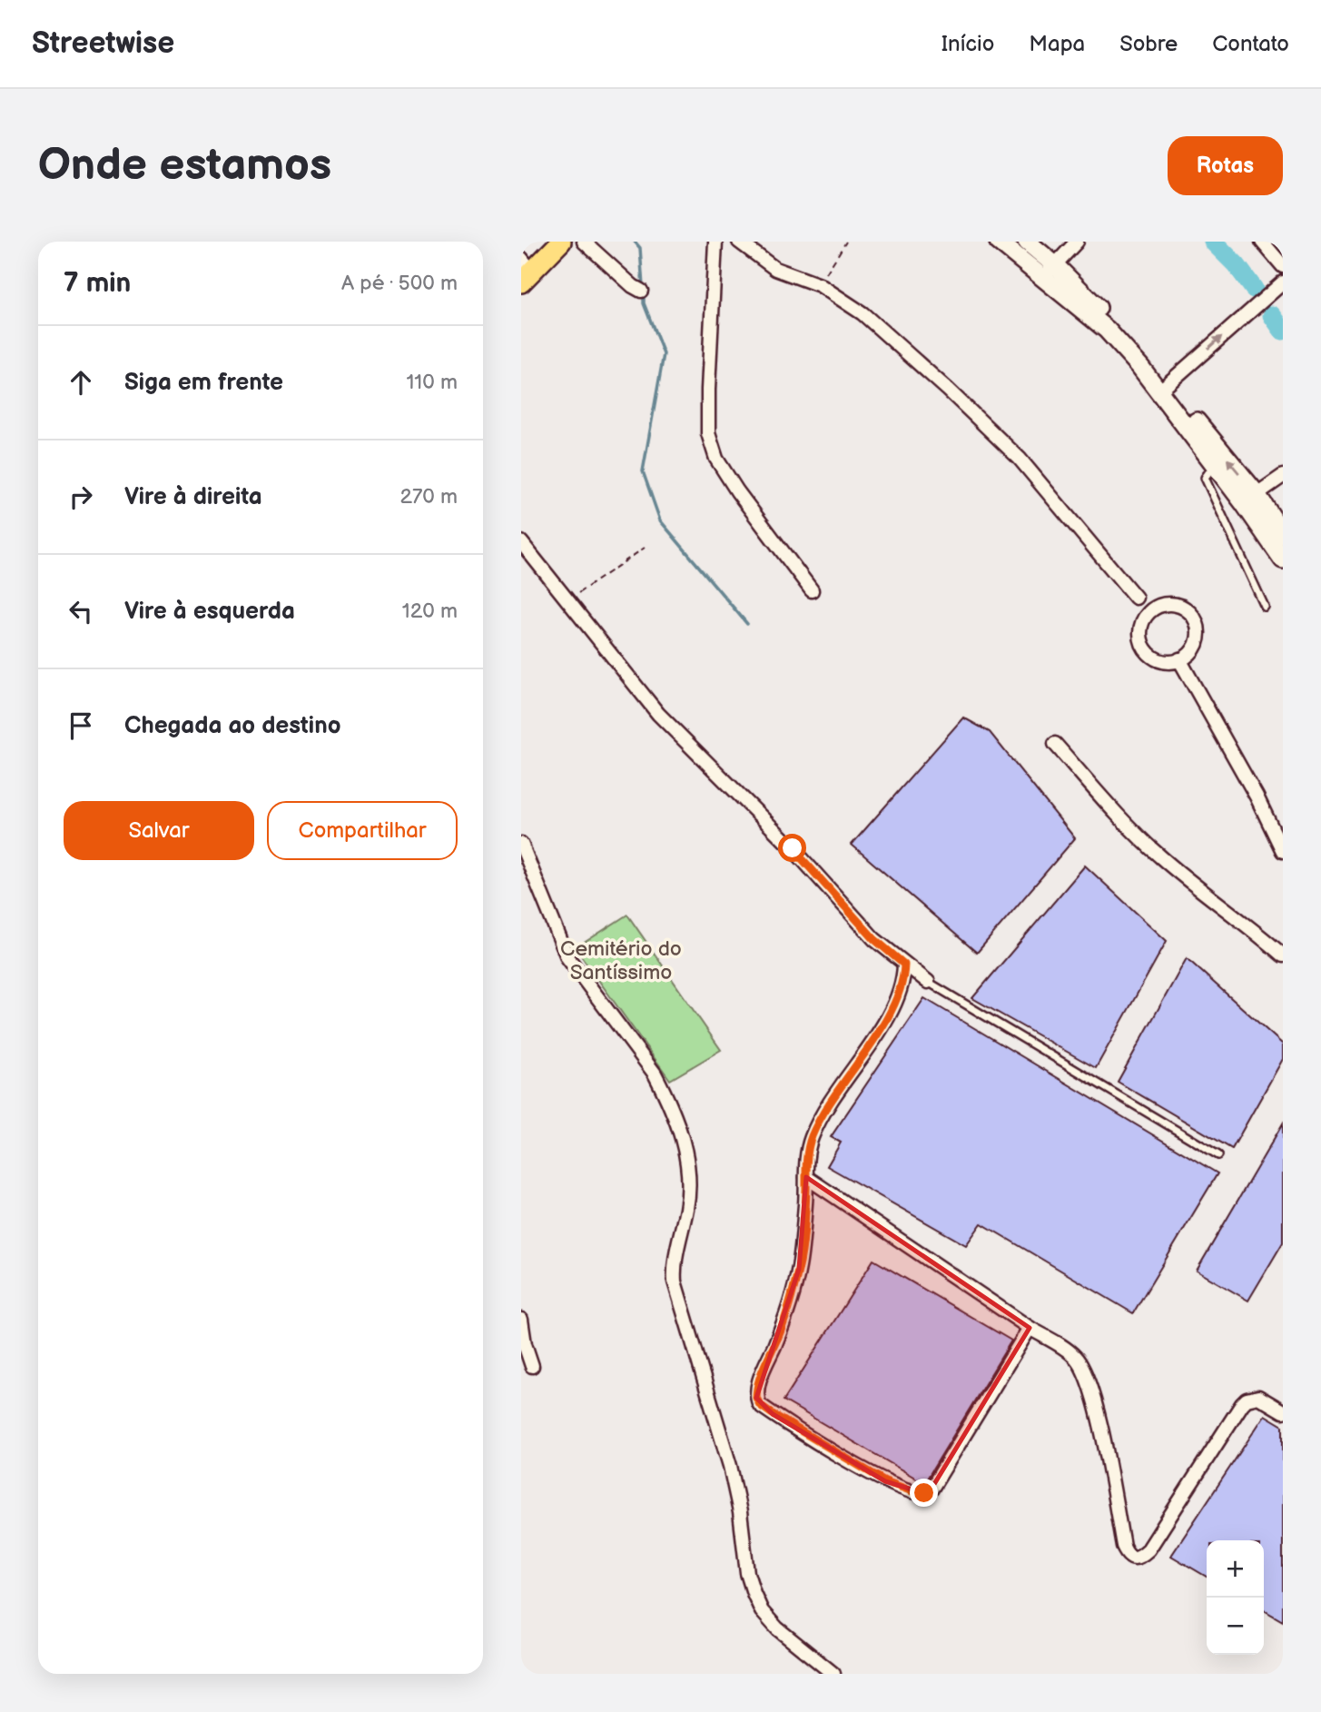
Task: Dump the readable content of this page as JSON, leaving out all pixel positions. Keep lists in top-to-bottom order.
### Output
{
  "parks": ["Cemitério do Santíssimo"],
  "page": {
    "header": "Streetwise",
    "nav": [
      "Início",
      "Mapa",
      "Sobre",
      "Contato"
    ],
    "buttons": [
      "Rotas",
      ["Salvar", "Compartilhar"]
    ],
    "title": "Onde estamos",
    "heading": ["7 min", "A pé · 500 m"],
    "list": [
      ["Siga em frente", "110 m"],
      ["Vire à direita", "270 m"],
      ["Vire à esquerda", "120 m"],
      "Chegada ao destino"
    ],
    "map_buttons": ["+", "−"]
  }
}
